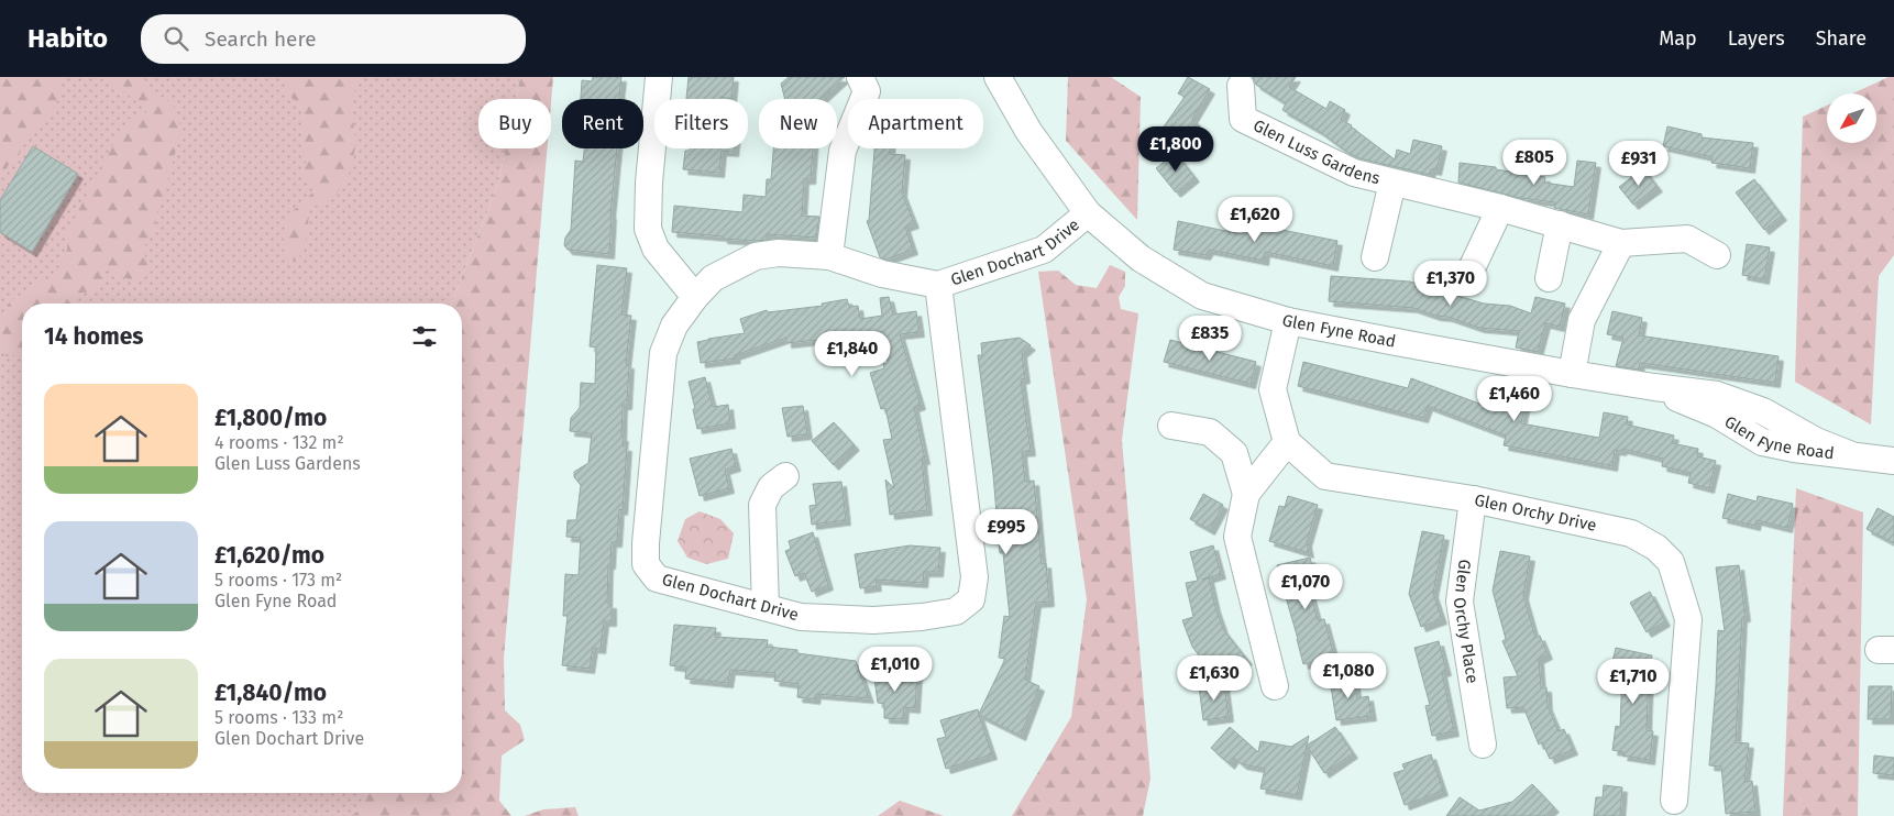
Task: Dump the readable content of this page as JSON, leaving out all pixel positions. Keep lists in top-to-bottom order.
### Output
{
  "streets": {
    "street": [
      "Glen Luss Gardens",
      "Glen Dochart Drive",
      "Glen Fyne Road",
      "Glen Orchy Drive",
      "Glen Orchy Place"
    ]
  },
  "crossings": [
    ["Glen Dochart Drive", "Glen Fyne Road"],
    ["Glen Orchy Drive", "Glen Orchy Place"]
  ],
  "north": "bottom left",
  "page": {
    "header": "Habito",
    "search": "Search here",
    "nav": ["Map", "Layers", "Share"],
    "chip": [
      "Buy",
      "Rent",
      "Filters",
      "New",
      "Apartment"
    ],
    "price": [
      "£1,800",
      "£805",
      "£931",
      "£1,620",
      "£1,370",
      "£835",
      "£1,840",
      "£1,460",
      "£995",
      "£1,070",
      "£1,010",
      "£1,080",
      "£1,630",
      "£1,710"
    ],
    "heading": "14 homes",
    "list": [
      {
        "name": "£1,800/mo",
        "note": "4 rooms · 132 m² · Glen Luss Gardens"
      },
      {
        "name": "£1,620/mo",
        "note": "5 rooms · 173 m² · Glen Fyne Road"
      },
      {
        "name": "£1,840/mo",
        "note": "5 rooms · 133 m² · Glen Dochart Drive"
      }
    ]
  }
}
